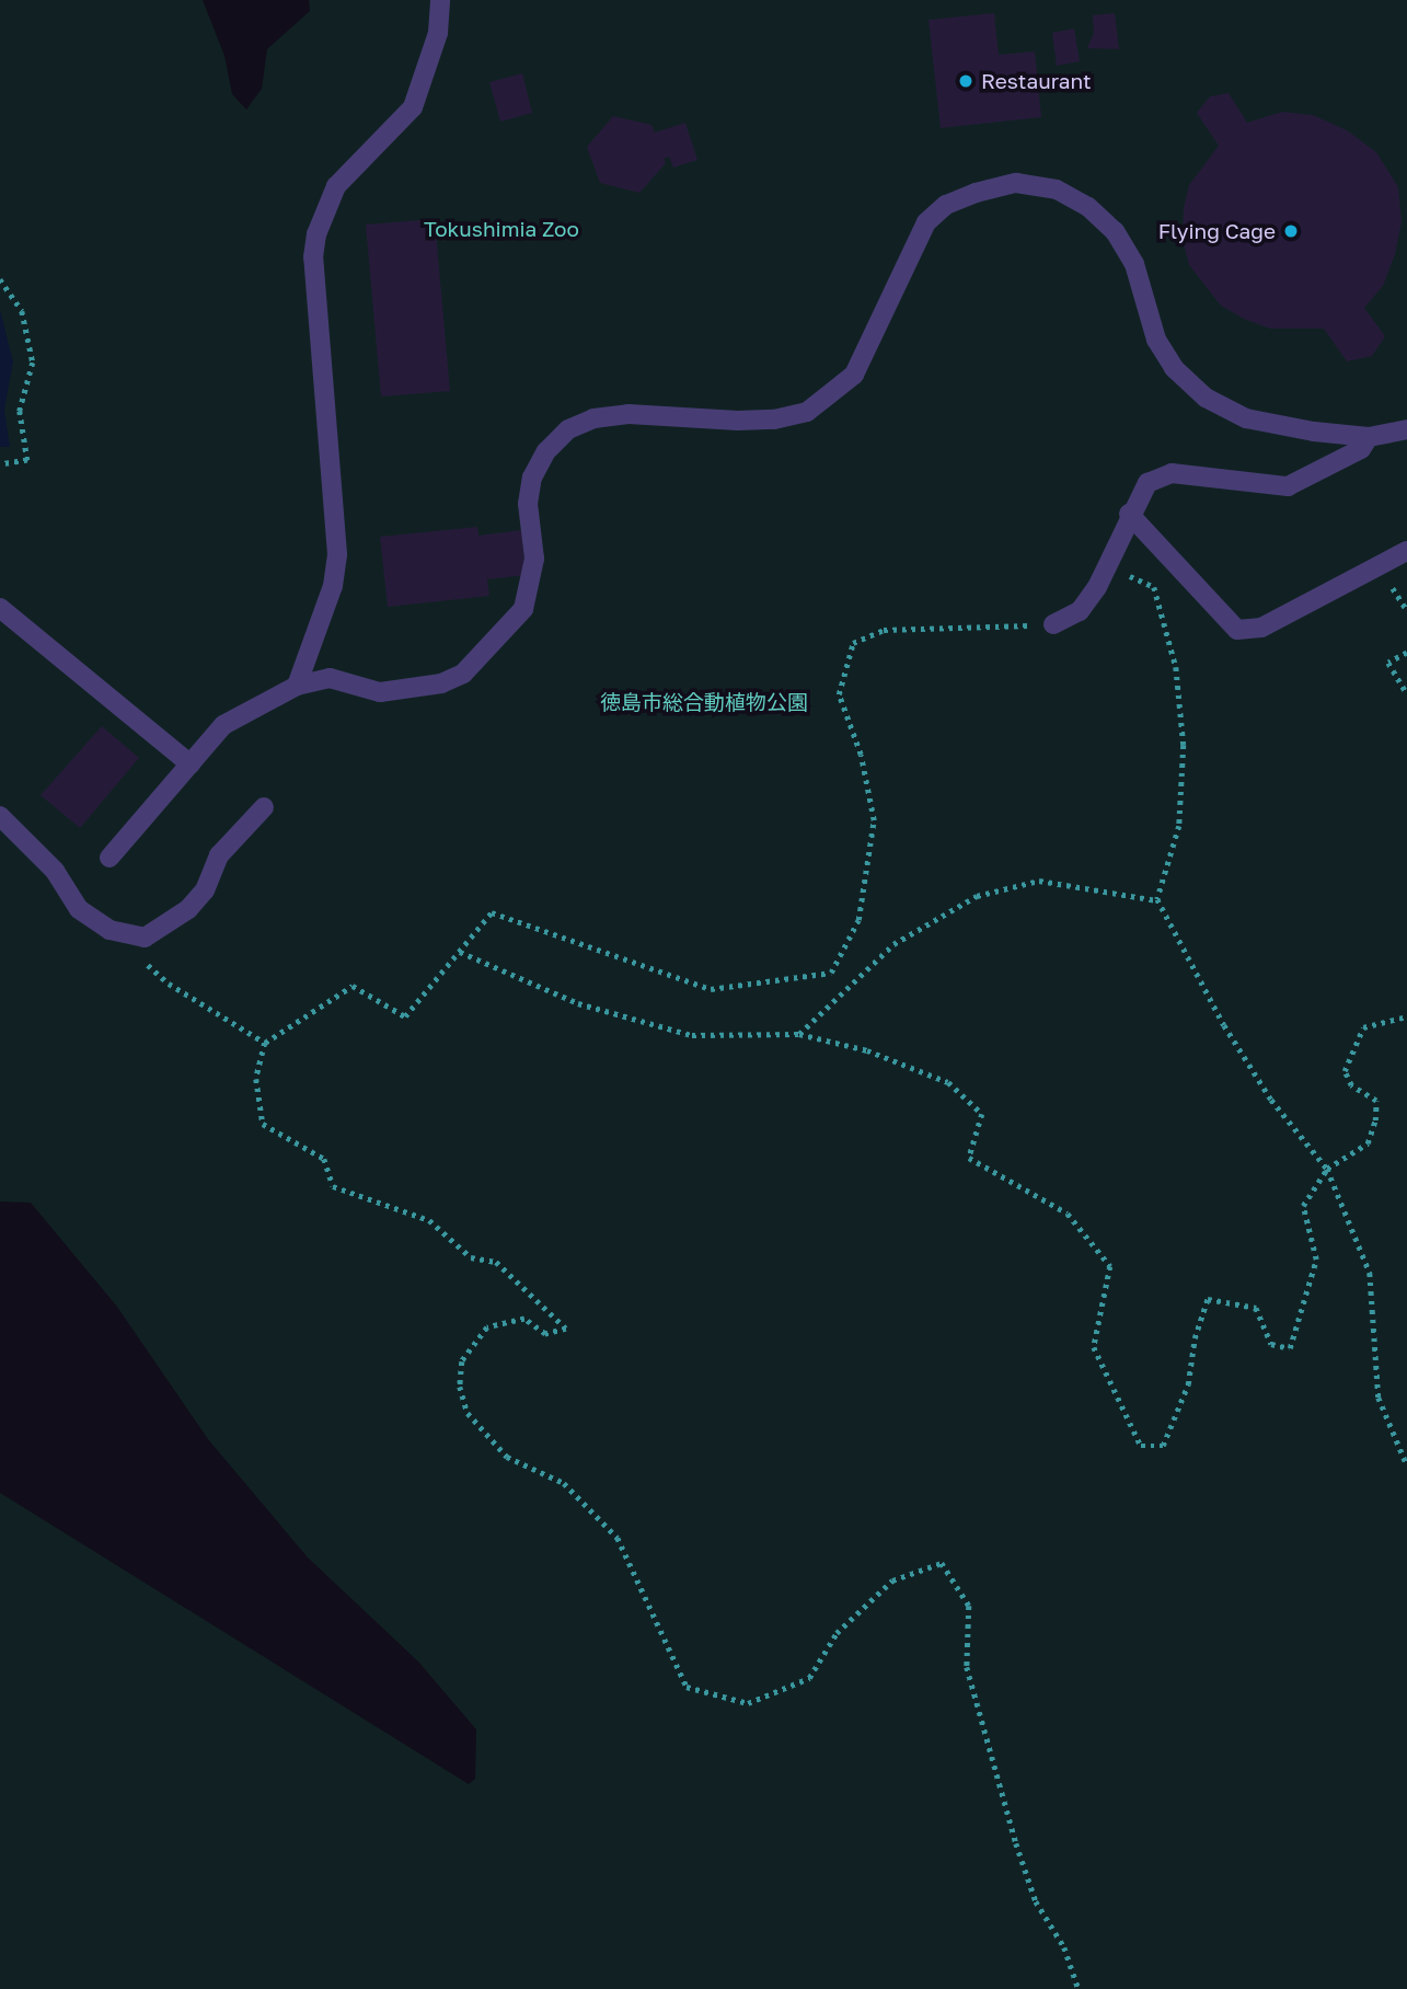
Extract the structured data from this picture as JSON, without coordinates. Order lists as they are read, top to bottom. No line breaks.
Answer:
{"parks":["Tokushimia Zoo","徳島市総合動植物公園"],"places":["Restaurant","Flying Cage"]}
